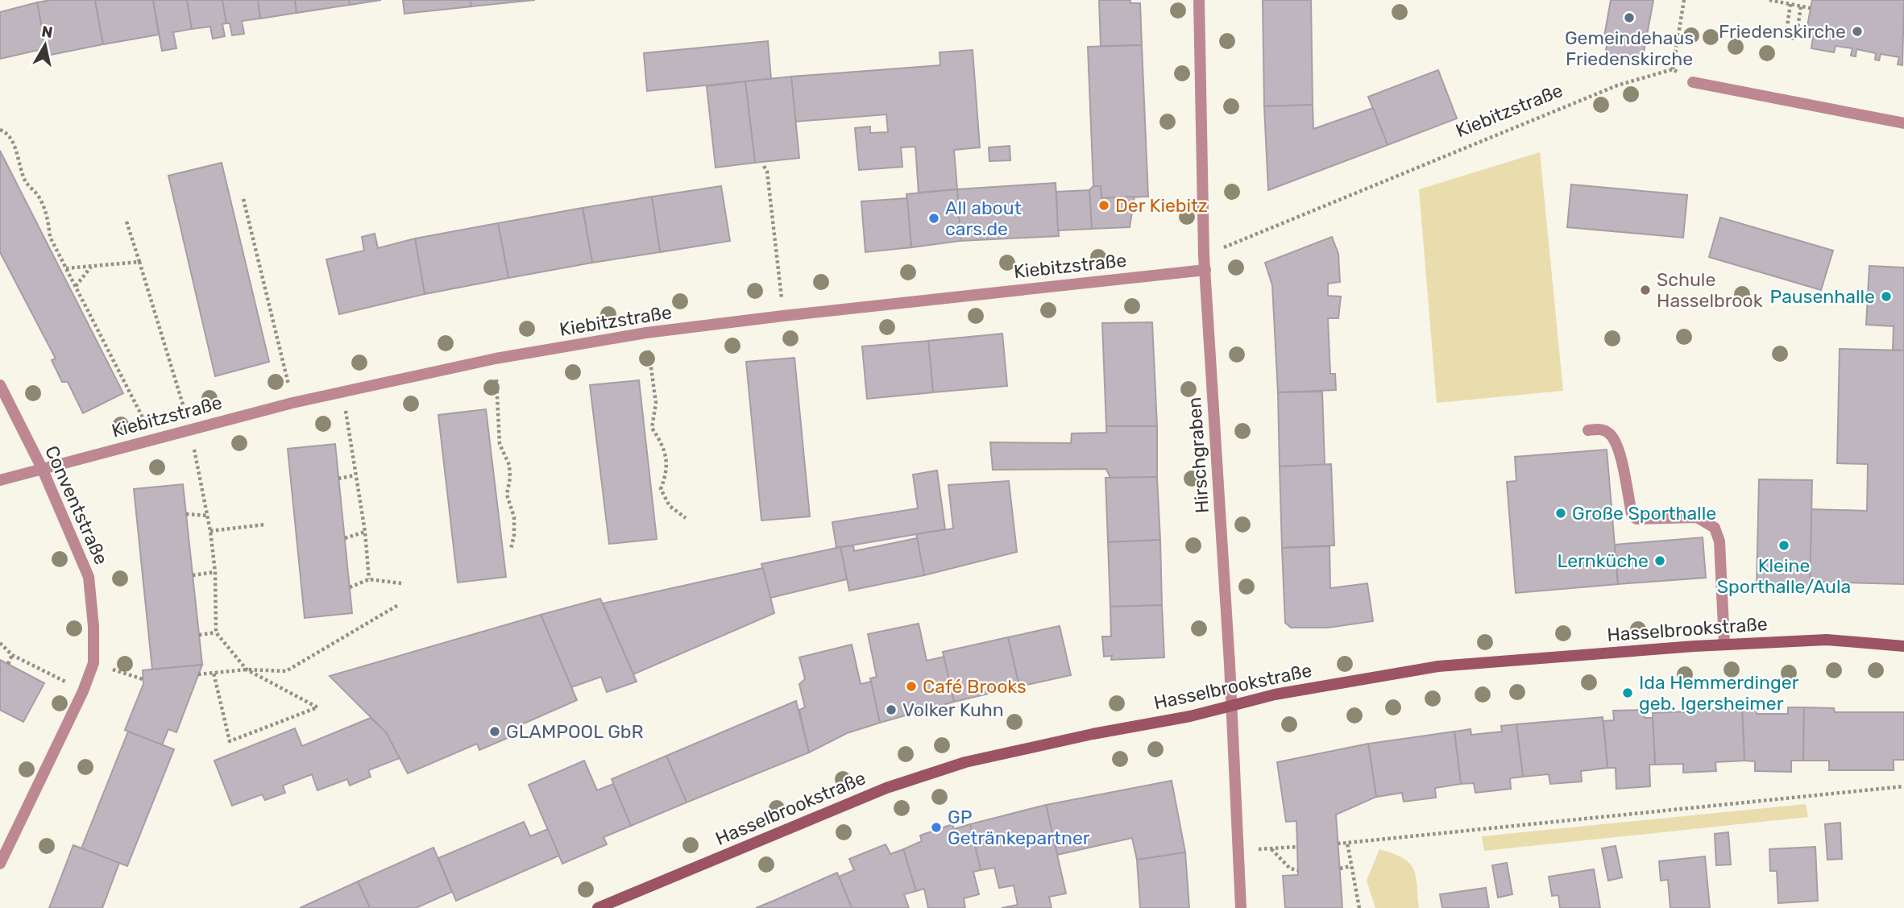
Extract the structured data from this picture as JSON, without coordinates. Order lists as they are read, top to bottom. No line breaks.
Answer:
{"streets":{"street":["Kiebitzstraße","Hirschgraben","Conventstraße","Hasselbrookstraße"]},"crossings":[["Kiebitzstraße","Hirschgraben"],["Kiebitzstraße","Conventstraße"],["Hirschgraben","Hasselbrookstraße"]],"places":["Gemeindehaus Friedenskirche","Friedenskirche","Der Kiebitz","All about cars.de","Schule Hasselbrook","Pausenhalle","Große Sporthalle","Kleine Sporthalle/Aula","Lernküche","Café Brooks","Ida Hemmerdinger geb. Igersheimer","Volker Kuhn","GLAMPOOL GbR","GP Getränkepartner"],"north":"top"}
